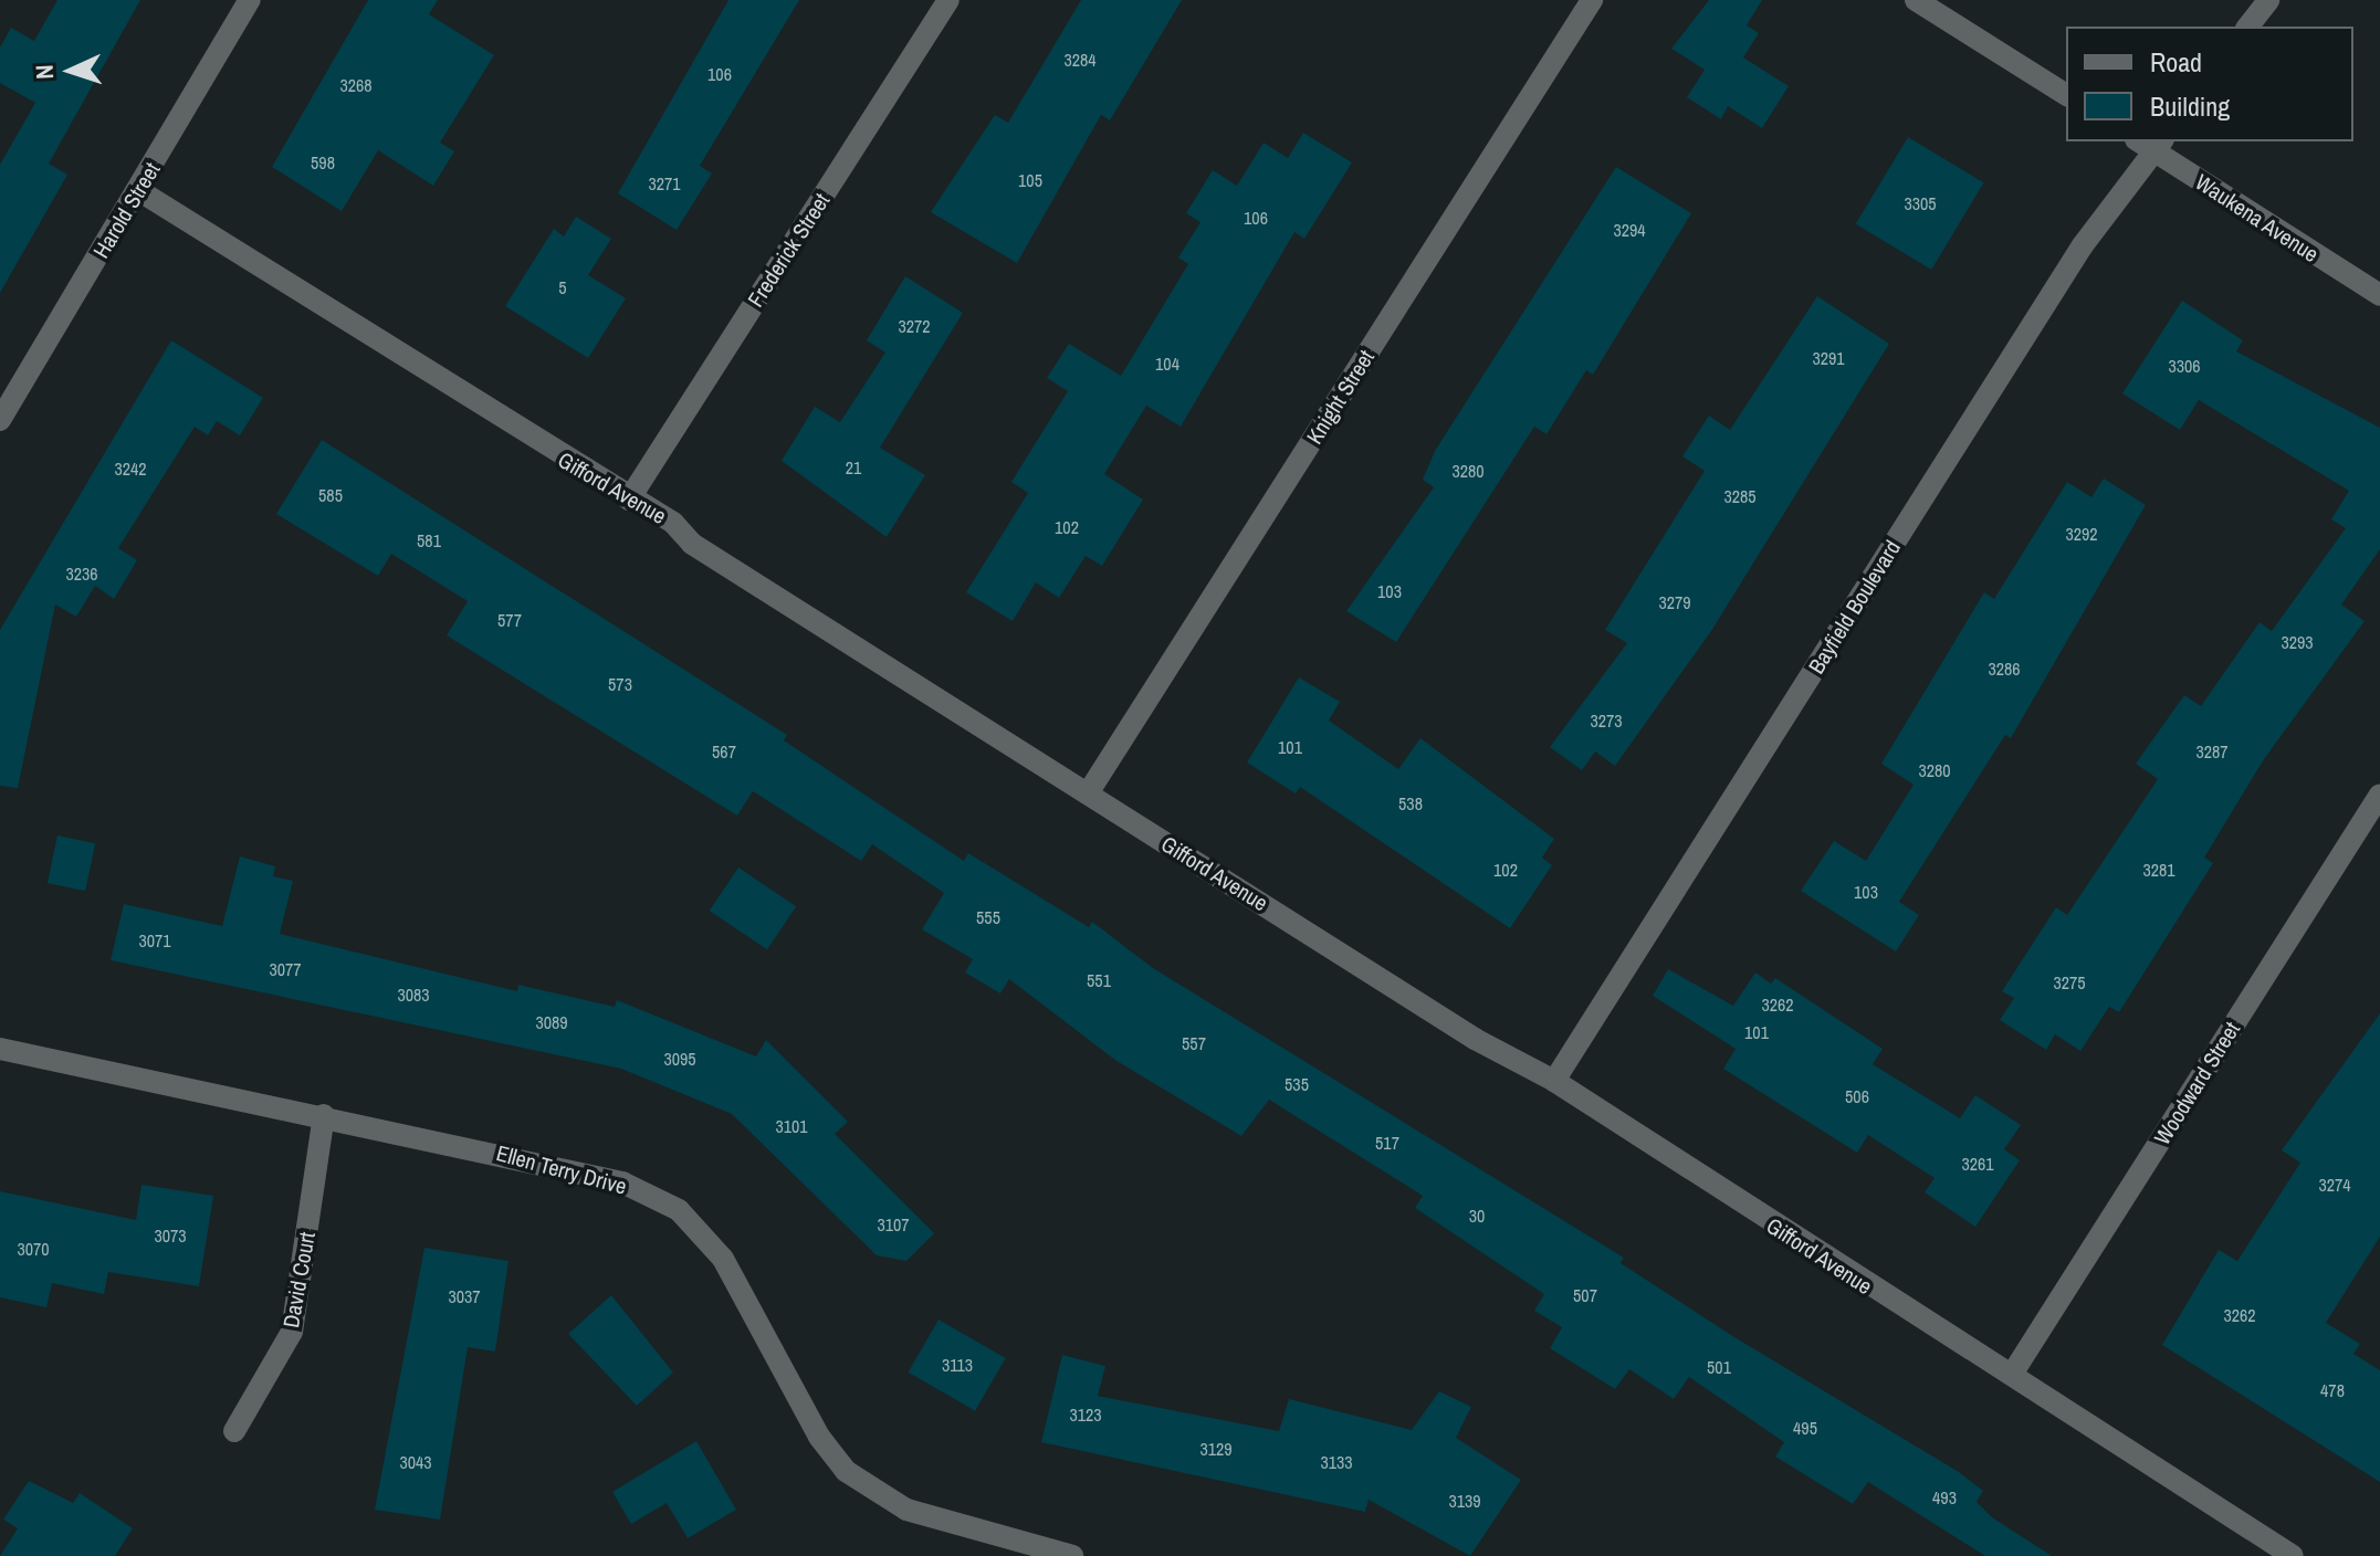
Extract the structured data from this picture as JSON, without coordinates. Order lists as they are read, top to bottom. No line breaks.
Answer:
{"streets":{"street":["Harold Street","Waukena Avenue","Frederick Street","Knight Street","Gifford Avenue","Bayfield Boulevard","Woodward Street","Ellen Terry Drive","David Court"]},"crossings":[["Harold Street","Gifford Avenue"],["Waukena Avenue","Bayfield Boulevard"],["Frederick Street","Gifford Avenue"],["Knight Street","Gifford Avenue"],["Gifford Avenue","Bayfield Boulevard"],["Gifford Avenue","Woodward Street"],["Ellen Terry Drive","David Court"]],"house_numbers":["3284","106","3268","598","105","3271","3305","106","3294","5","3272","3291","104","3306","21","3242","3280","585","3285","102","3292","581","3236","103","3279","577","3293","3286","573","3273","101","567","3287","3280","538","102","3281","103","555","3071","3077","551","3275","3083","3262","3089","101","557","3095","535","506","3101","517","3261","3274","30","3107","3073","3070","507","3037","3262","3113","501","478","3123","495","3129","3043","3133","493","3139"],"legend":["Road","Building"],"north":"left"}
